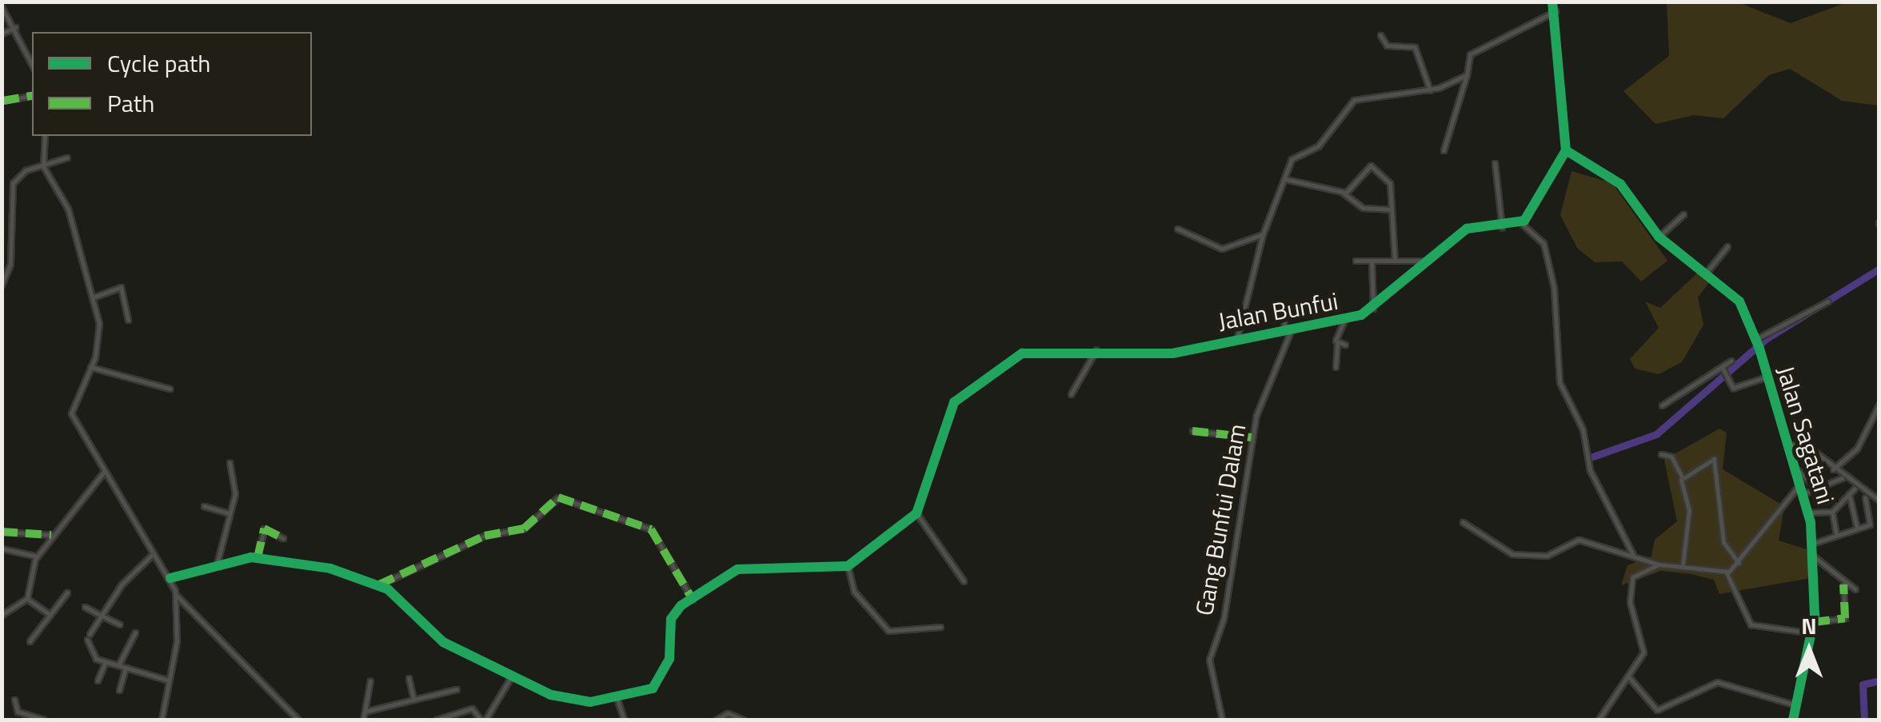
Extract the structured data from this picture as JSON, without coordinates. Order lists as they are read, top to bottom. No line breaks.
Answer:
{"streets":{"street":["Jalan Bunfui","Jalan Sagatani","Gang Bunfui Dalam"]},"crossings":[["Jalan Bunfui","Gang Bunfui Dalam"]],"legend":["Cycle path","Path"],"north":"top"}
